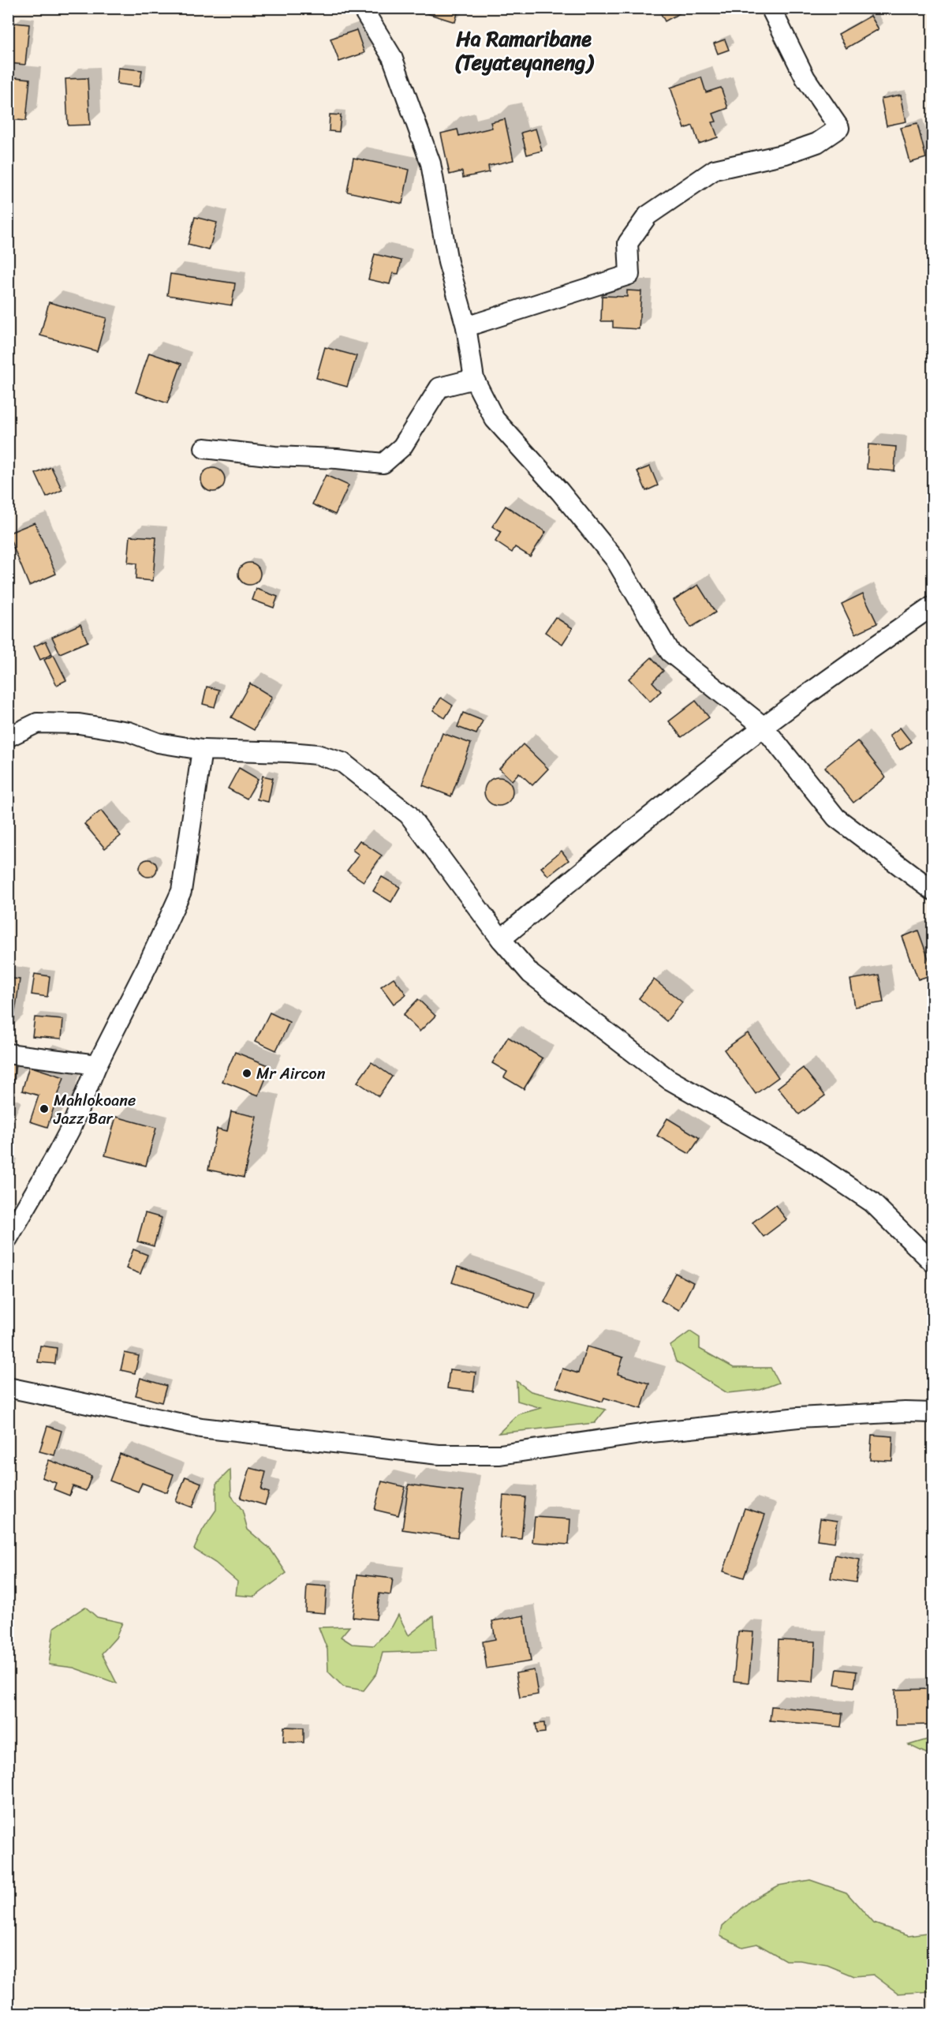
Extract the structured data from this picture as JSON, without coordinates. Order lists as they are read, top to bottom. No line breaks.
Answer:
{"districts":["Ha Ramaribane (Teyateyaneng)"],"places":["Mr Aircon","Mahlokoane Jazz Bar"]}
